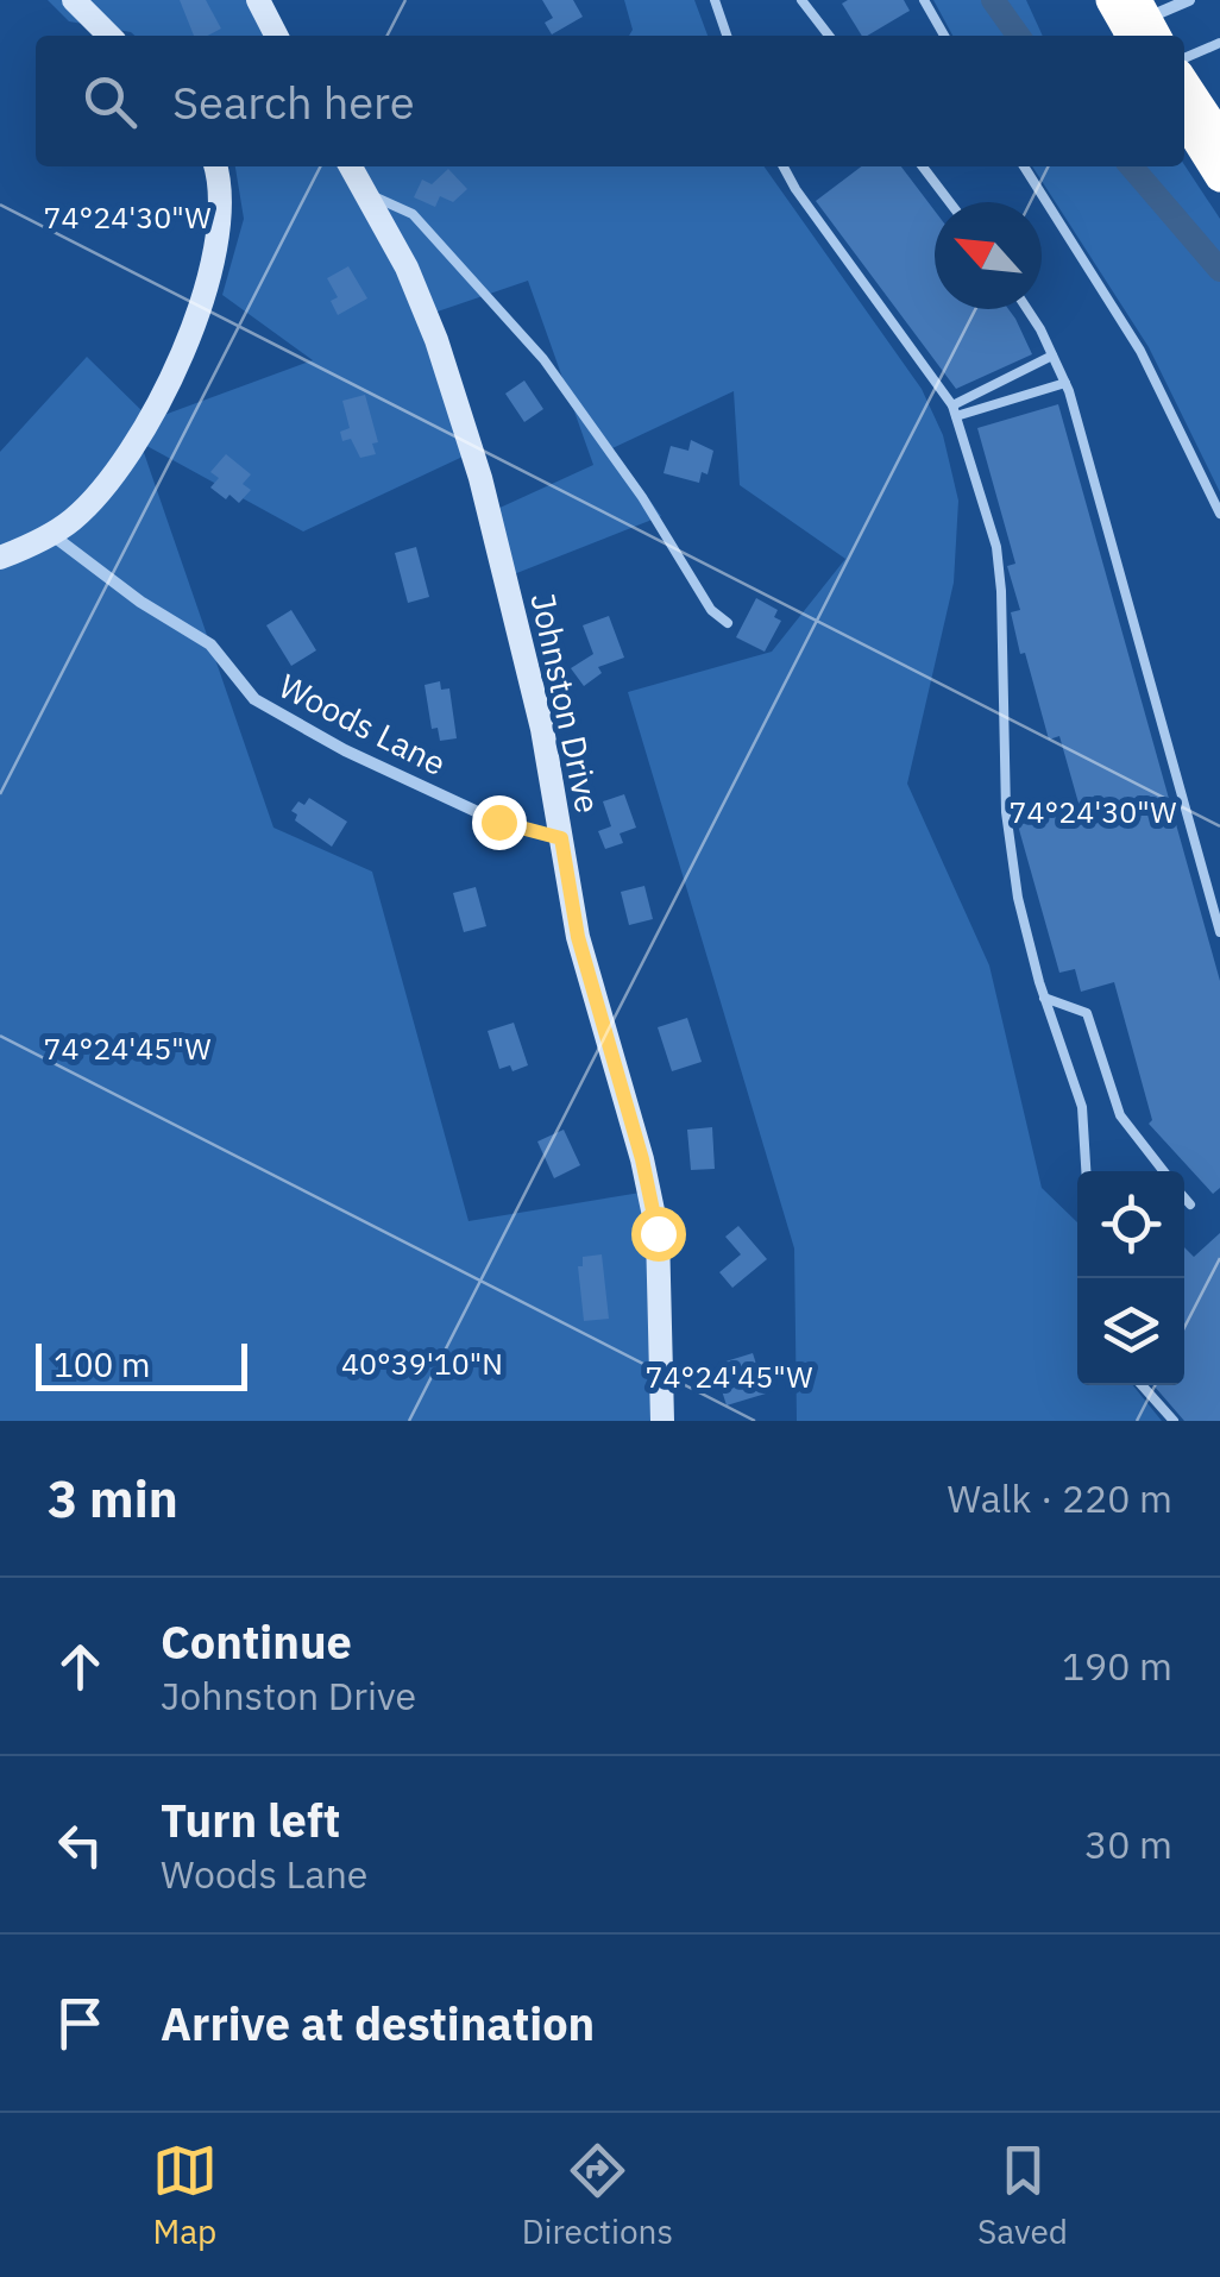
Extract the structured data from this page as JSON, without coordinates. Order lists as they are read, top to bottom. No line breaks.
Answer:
{"streets":{"street":["Johnston Drive","Woods Lane"]},"crossings":[["Johnston Drive","Woods Lane"]],"scale_bar":"100 m","north":"top left","page":{"search":"Search here","scale":"100 m","heading":["3 min","Walk · 220 m"],"list":[["Continue","Johnston Drive","190 m"],["Turn left","Woods Lane","30 m"],"Arrive at destination"],"nav":["Map","Directions","Saved"]},"coordinates":["74°24'30\"W","74°24'45\"W","40°39'10\"N"]}
